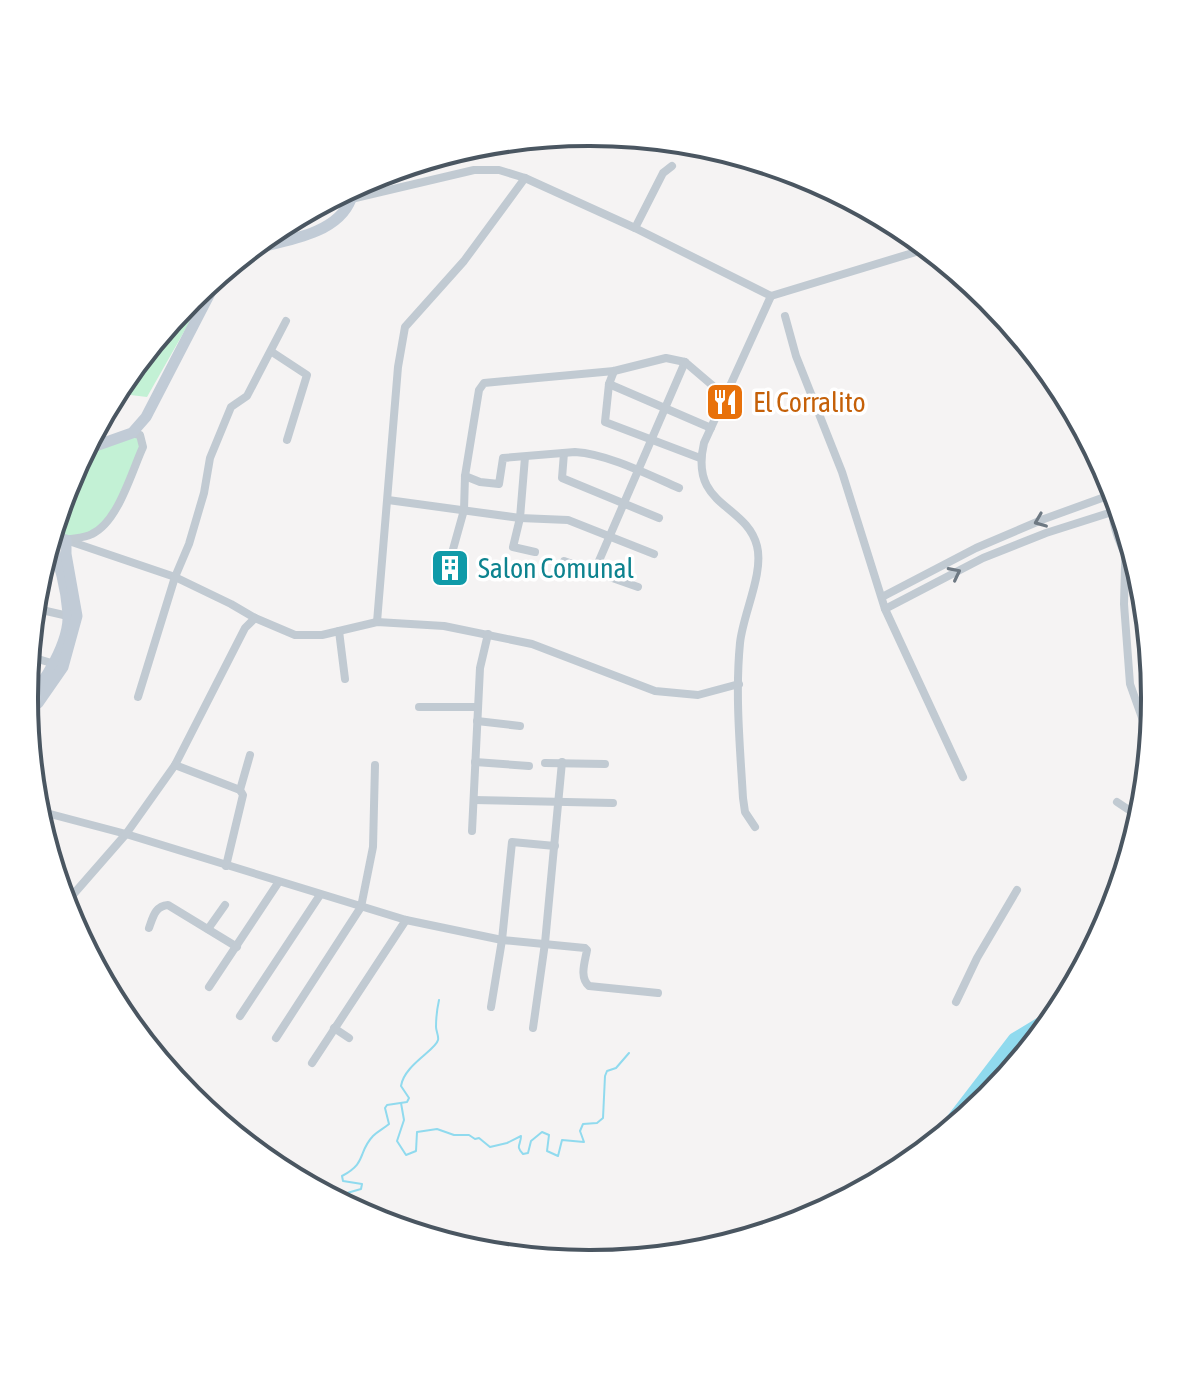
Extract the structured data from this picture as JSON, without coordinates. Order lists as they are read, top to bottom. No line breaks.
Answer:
{"places":{"restaurant":["El Corralito"],"building":["Salon Comunal"]}}
